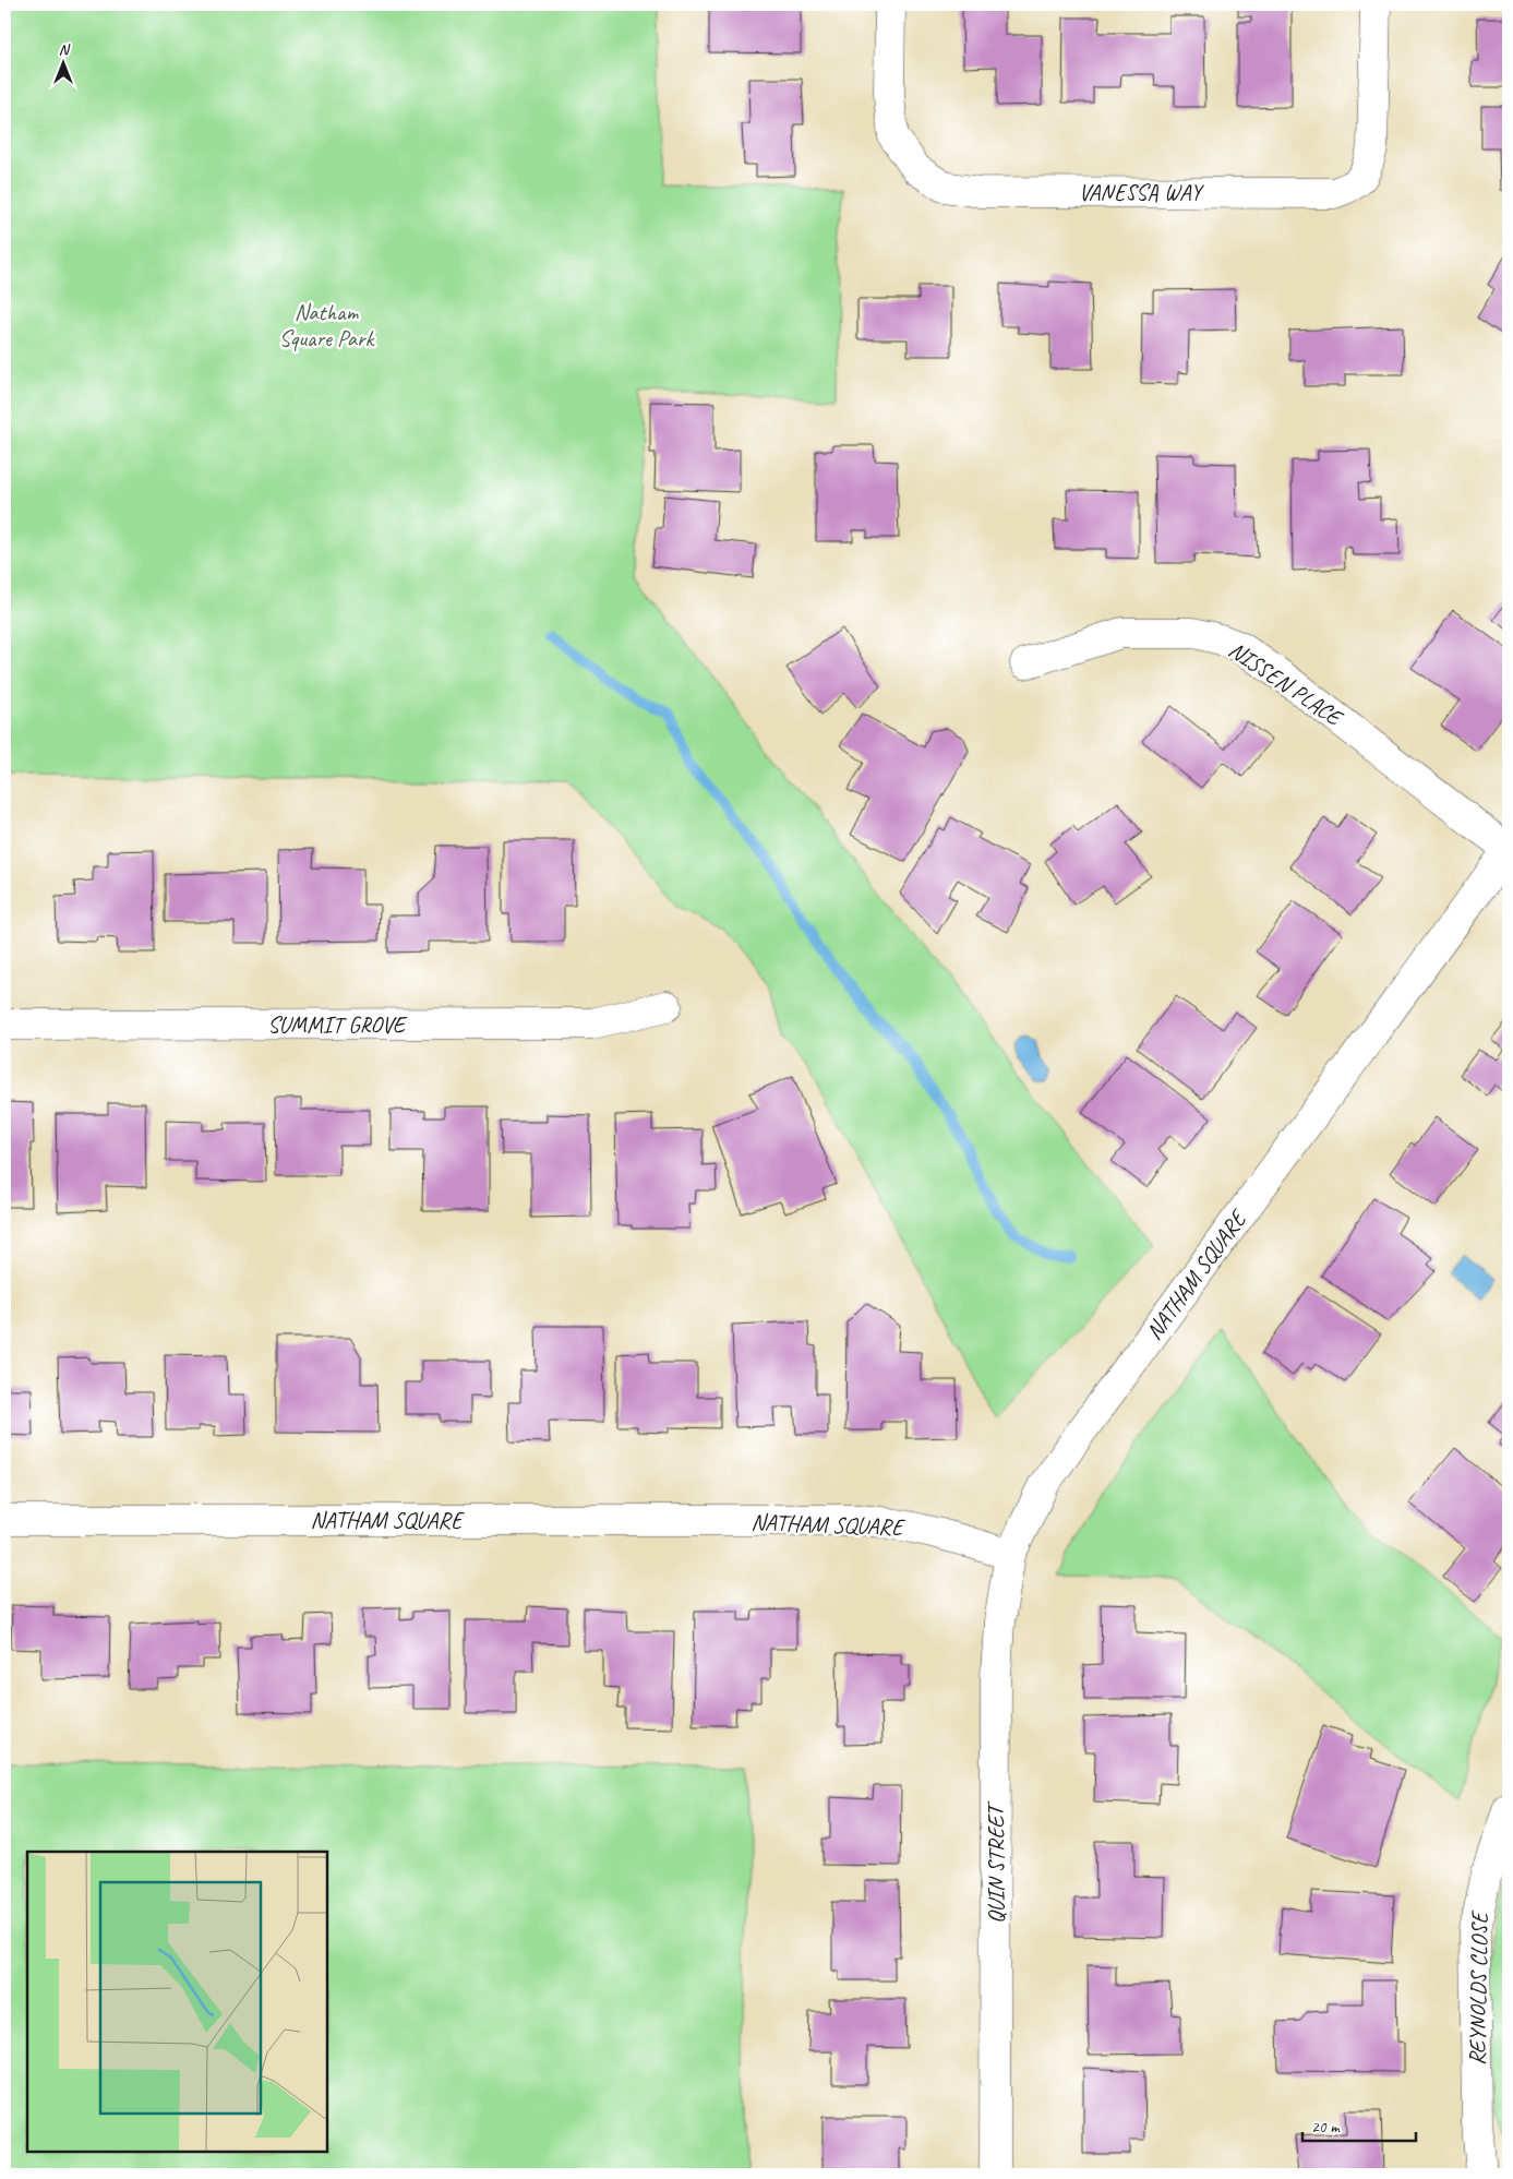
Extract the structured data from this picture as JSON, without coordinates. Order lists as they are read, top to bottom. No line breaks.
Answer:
{"streets":{"street":["VANESSA WAY","NISSEN PLACE","SUMMIT GROVE","NATHAM SQUARE","QUIN STREET","REYNOLDS CLOSE"]},"crossings":[["NISSEN PLACE","NATHAM SQUARE"],["NATHAM SQUARE","QUIN STREET"]],"parks":["Natham Square Park"],"scale_bar":"20 m","north":"top"}
